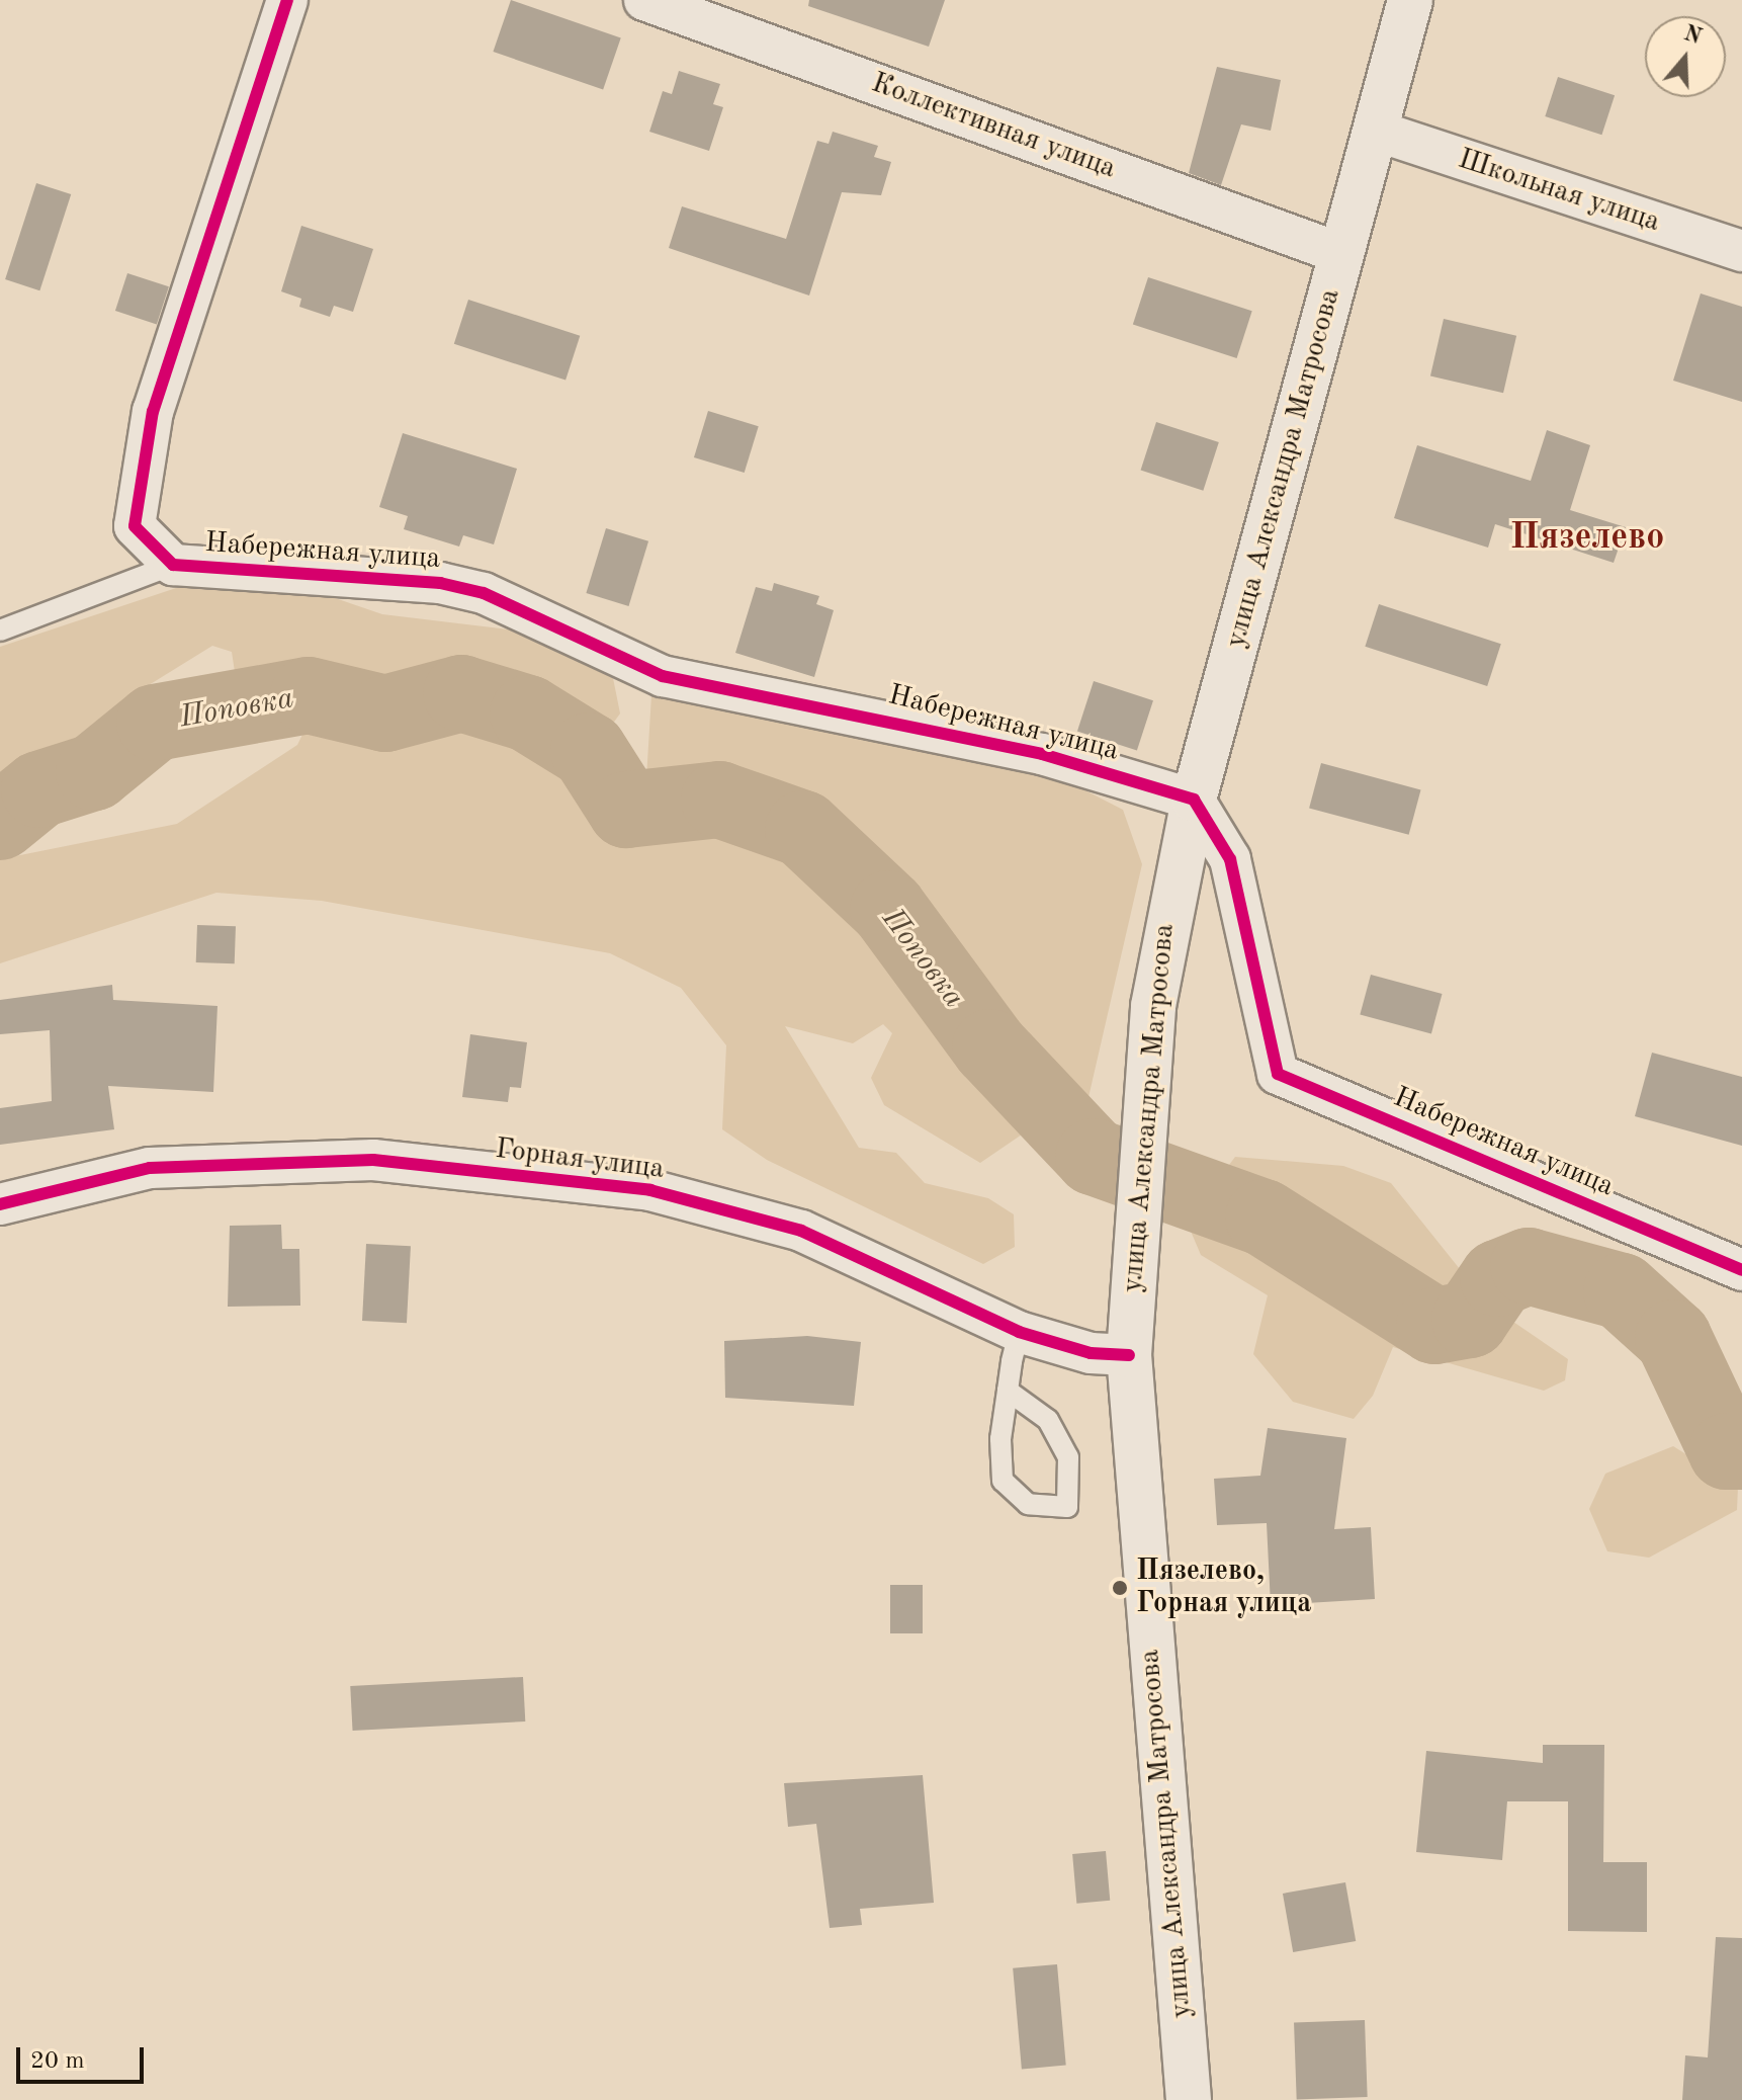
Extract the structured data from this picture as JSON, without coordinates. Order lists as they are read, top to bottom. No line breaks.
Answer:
{"streets":{"main road":["улица Александра Матросова"],"street":["Коллективная улица","Школьная улица","Набережная улица","Горная улица"]},"crossings":[["Коллективная улица","улица Александра Матросова"],["Школьная улица","улица Александра Матросова"],["улица Александра Матросова","Набережная улица"],["улица Александра Матросова","Горная улица"]],"districts":["Пязелево"],"water":["Поповка"],"places":["Пязелево, Горная улица"],"scale_bar":"20 m","north":"top"}
